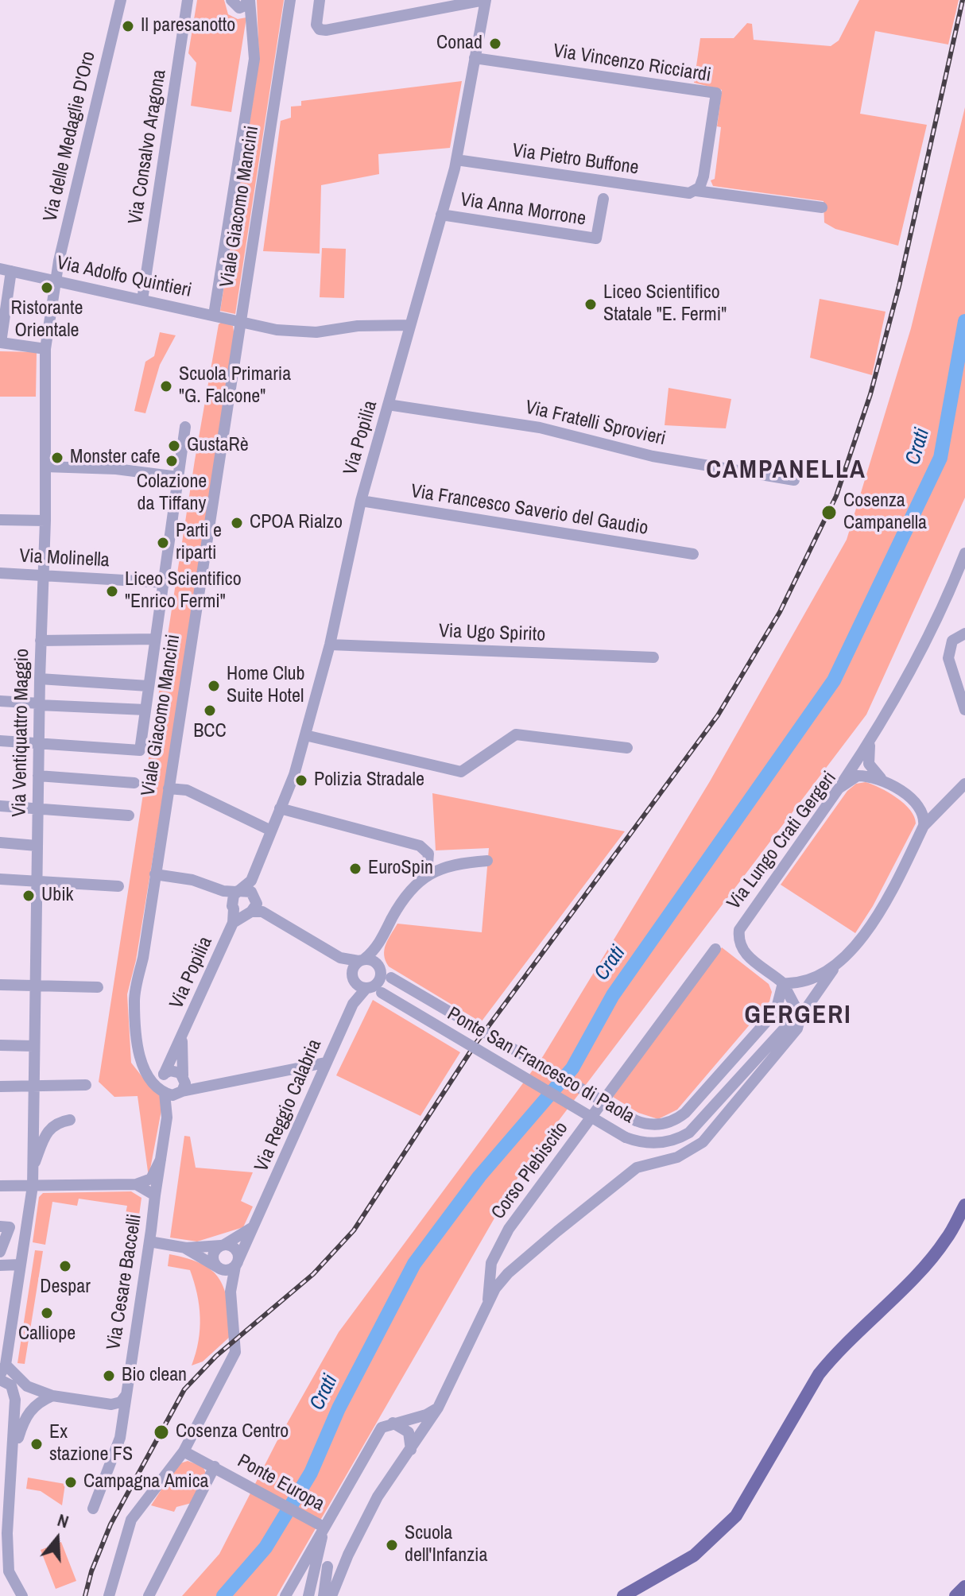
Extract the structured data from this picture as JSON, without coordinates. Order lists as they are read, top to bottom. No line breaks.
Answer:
{"streets":{"street":["Via Vincenzo Ricciardi","Via delle Medaglie D'Oro","Via Consalvo Aragona","Via Pietro Buffone","Viale Giacomo Mancini","Via Anna Morrone","Via Adolfo Quintieri","Via Fratelli Sprovieri","Via Popilia","Via Francesco Saverio del Gaudio","Via Molinella","Via Ugo Spirito","Via Ventiquattro Maggio","Via Lungo Crati Gergeri","Ponte San Francesco di Paola","Via Reggio Calabria","Corso Plebiscito","Via Cesare Baccelli","Ponte Europa"]},"crossings":[["Via Vincenzo Ricciardi","Via Pietro Buffone"],["Via Vincenzo Ricciardi","Via Popilia"],["Via delle Medaglie D'Oro","Via Adolfo Quintieri"],["Via delle Medaglie D'Oro","Via Ventiquattro Maggio"],["Via Consalvo Aragona","Via Adolfo Quintieri"],["Via Pietro Buffone","Via Popilia"],["Viale Giacomo Mancini","Via Adolfo Quintieri"],["Viale Giacomo Mancini","Via Popilia"],["Via Anna Morrone","Via Popilia"],["Via Adolfo Quintieri","Via Popilia"],["Via Adolfo Quintieri","Via Ventiquattro Maggio"],["Via Fratelli Sprovieri","Via Popilia"],["Via Popilia","Via Francesco Saverio del Gaudio"],["Via Popilia","Via Ugo Spirito"],["Via Molinella","Via Ventiquattro Maggio"],["Via Lungo Crati Gergeri","Ponte San Francesco di Paola"],["Ponte San Francesco di Paola","Via Reggio Calabria"],["Via Reggio Calabria","Ponte Europa"]],"districts":["CAMPANELLA","GERGERI"],"water":["Crati"],"places":["Il paresanotto","Conad","Ristorante Orientale","Liceo Scientifico Statale \"E. Fermi\"","Scuola Primaria \"G. Falcone\"","GustaRè","Monster cafe","Colazione da Tiffany","Cosenza Campanella","CPOA Rialzo","Parti e riparti","Liceo Scientifico \"Enrico Fermi\"","Home Club Suite Hotel","BCC","Polizia Stradale","EuroSpin","Ubik","Despar","Calliope","Bio clean","Cosenza Centro","Ex stazione FS","Campagna Amica","Scuola dell'Infanzia"],"north":"top"}
